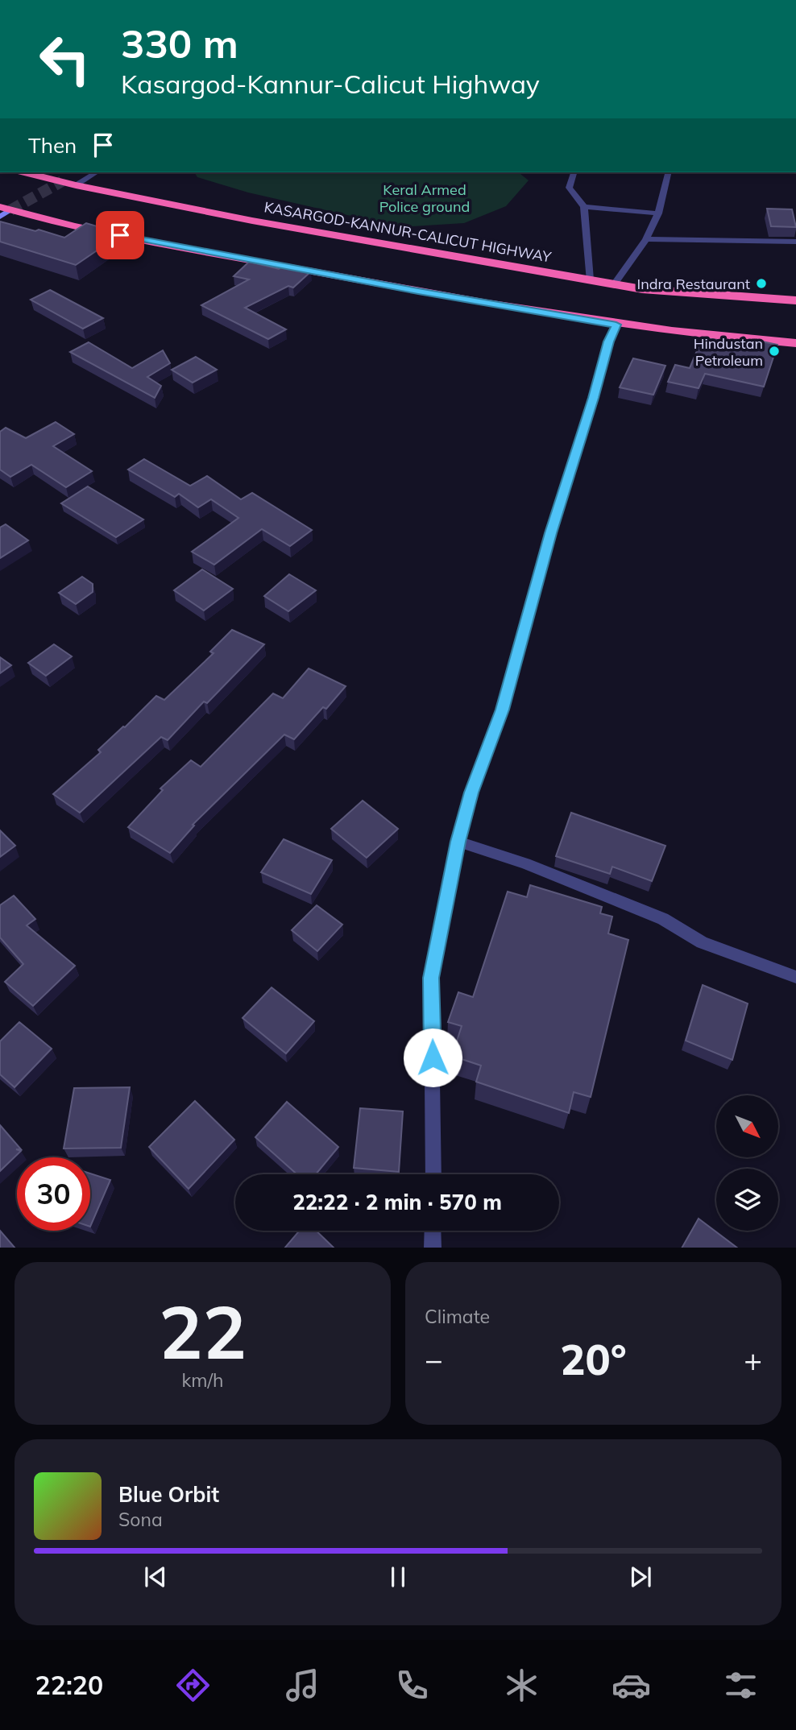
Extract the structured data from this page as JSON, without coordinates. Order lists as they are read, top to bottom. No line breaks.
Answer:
{"streets":{"highway":["KASARGOD-KANNUR-CALICUT HIGHWAY"]},"parks":["Keral Armed Police ground"],"places":["Indra Restaurant","Hindustan Petroleum"],"north":"bottom right","page":{"turn":["330 m","Kasargod-Kannur-Calicut Highway"],"then":"Then","limit":"30","trip":"22:22 · 2 min · 570 m","tile":[["22","km/h"],"Climate"],"heat":["−","20°","+"],"song":["Blue Orbit","Sona"],"tabs":"22:20"}}
